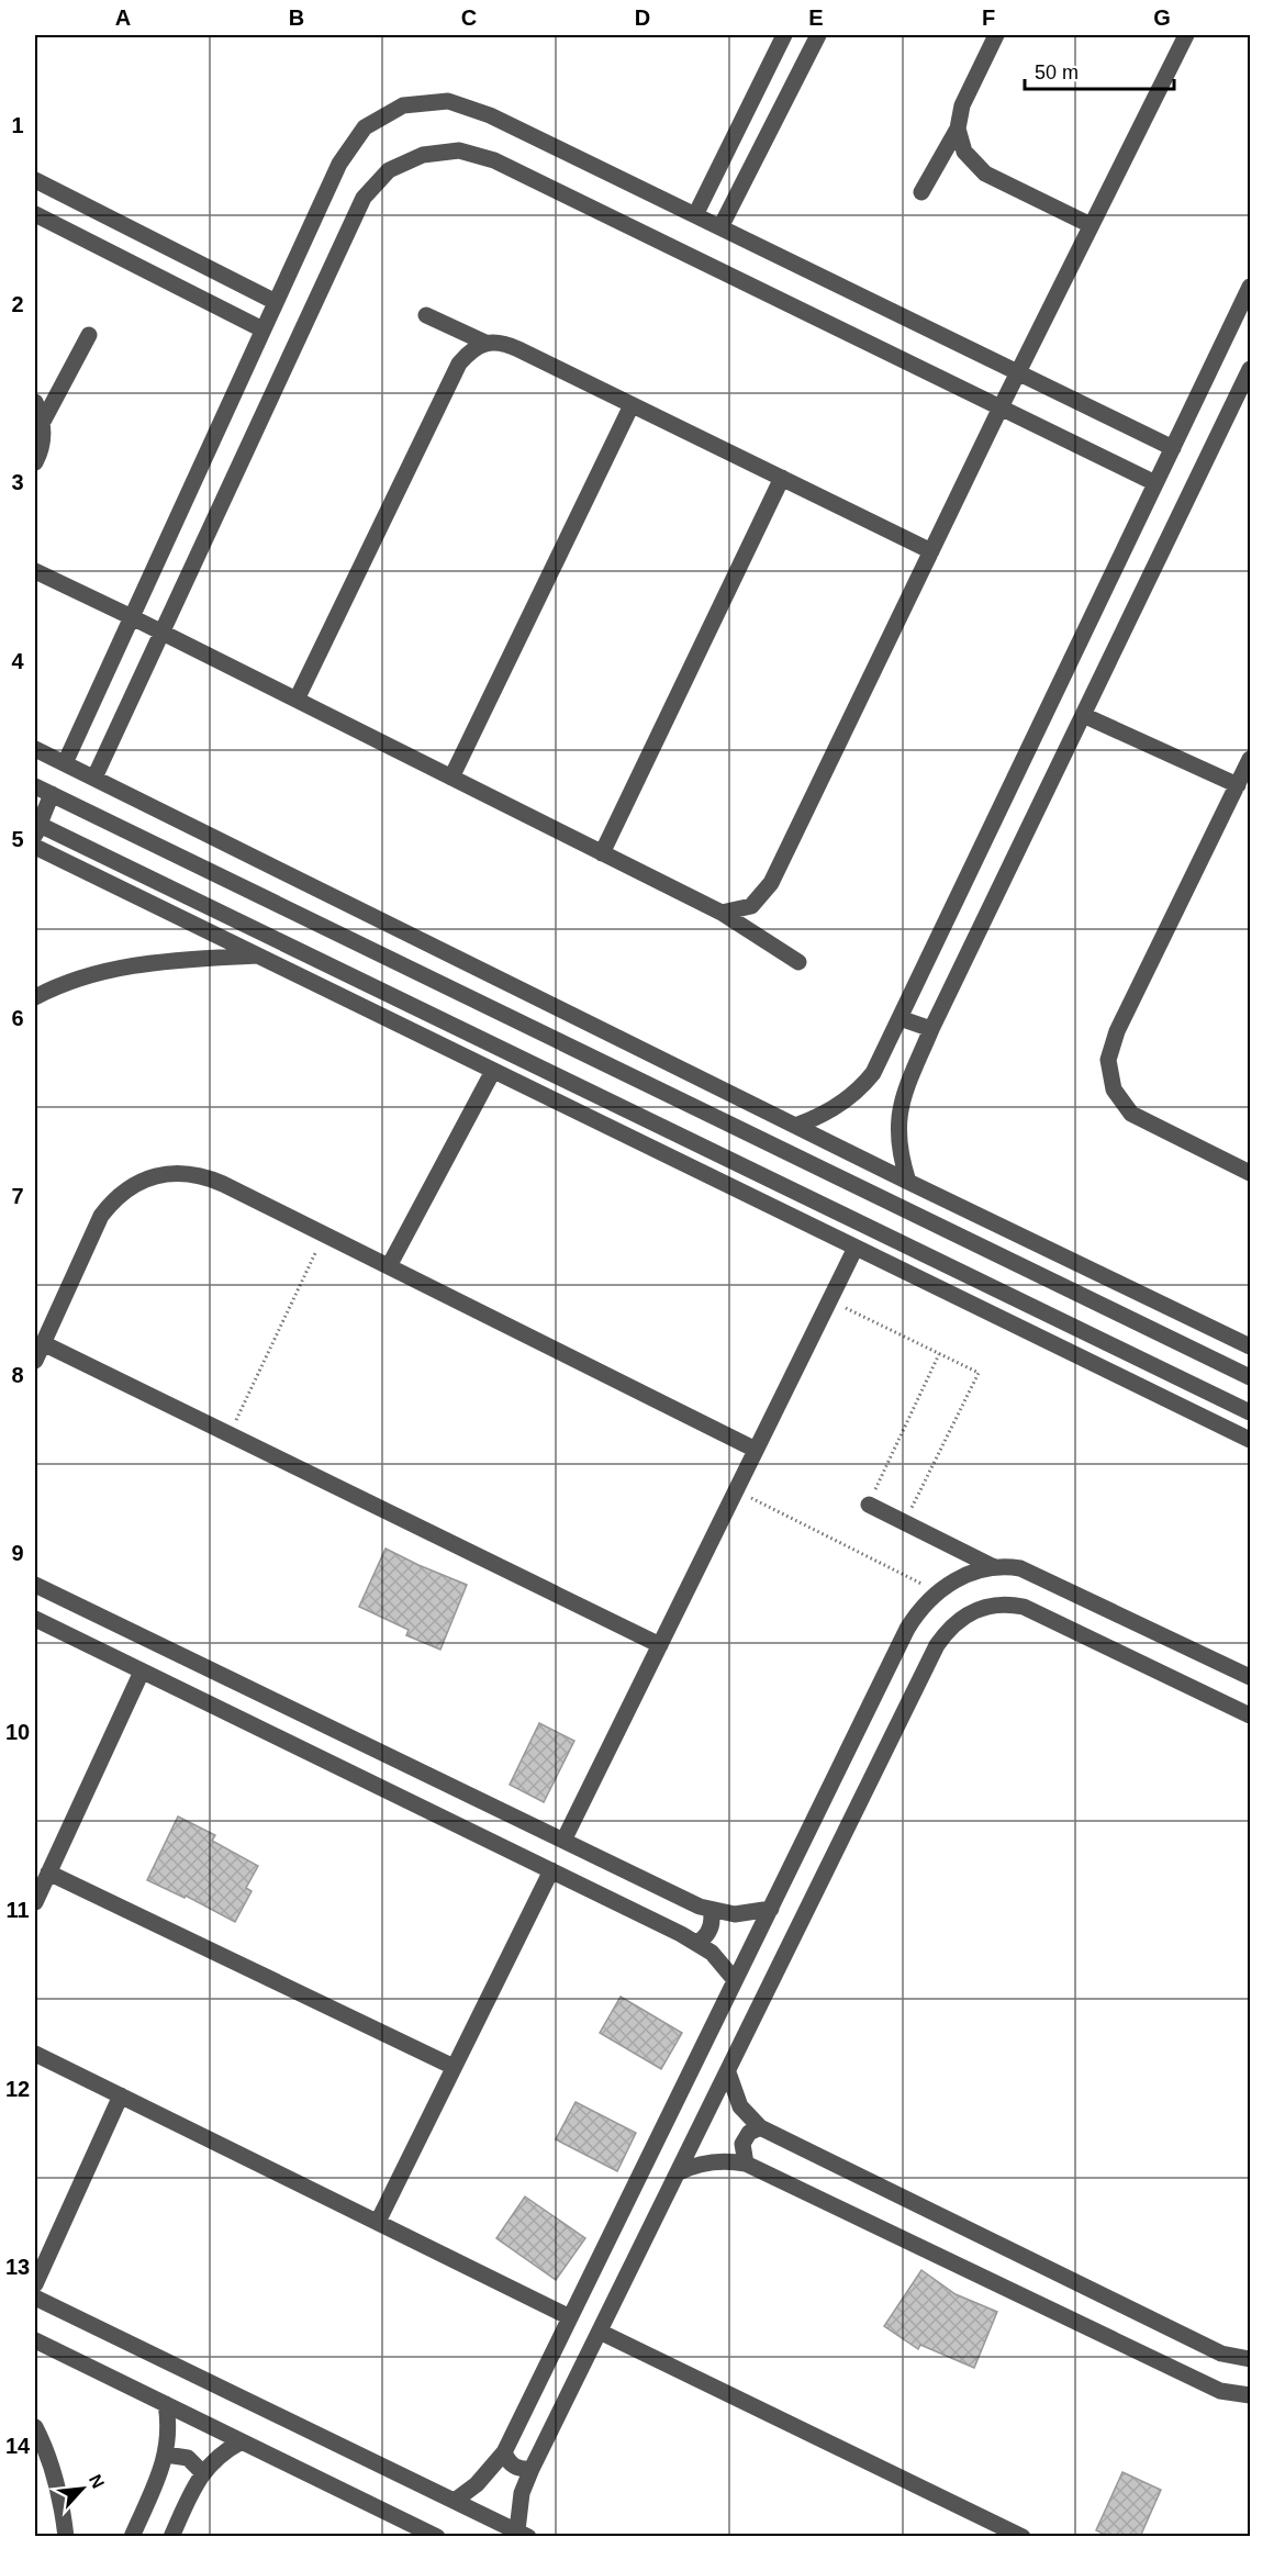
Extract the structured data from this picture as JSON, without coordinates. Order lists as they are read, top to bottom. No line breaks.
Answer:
{"scale_bar":"50 m","north":"top right","grid":{"columns":["A","B","C","D","E","F","G"],"rows":["1","2","3","4","5","6","7","8","9","10","11","12","13","14"]}}
